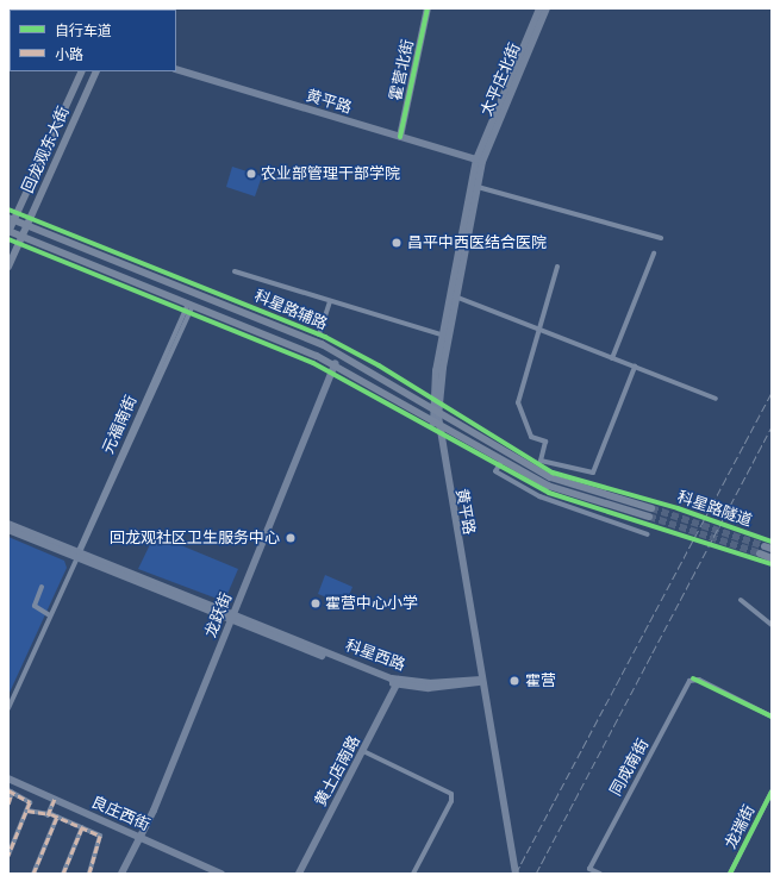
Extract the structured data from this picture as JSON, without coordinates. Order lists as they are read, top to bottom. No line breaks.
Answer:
{"streets":{"main road":["回龙观东大街"],"street":["霍营北街","太平庄北街","黄平路","元福南街","龙跃街","科星西路","同成南街","黄土店南路","良庄西街","龙瑞街"],"cycle path":["科星路辅路"]},"crossings":[["霍营北街","黄平路"],["太平庄北街","黄平路"],["黄平路","科星西路"],["元福南街","科星西路"],["龙跃街","科星西路"],["龙跃街","良庄西街"],["科星西路","黄土店南路"]],"places":["农业部管理干部学院","昌平中西医结合医院","回龙观社区卫生服务中心","霍营中心小学","霍营"],"legend":["自行车道","小路"]}
